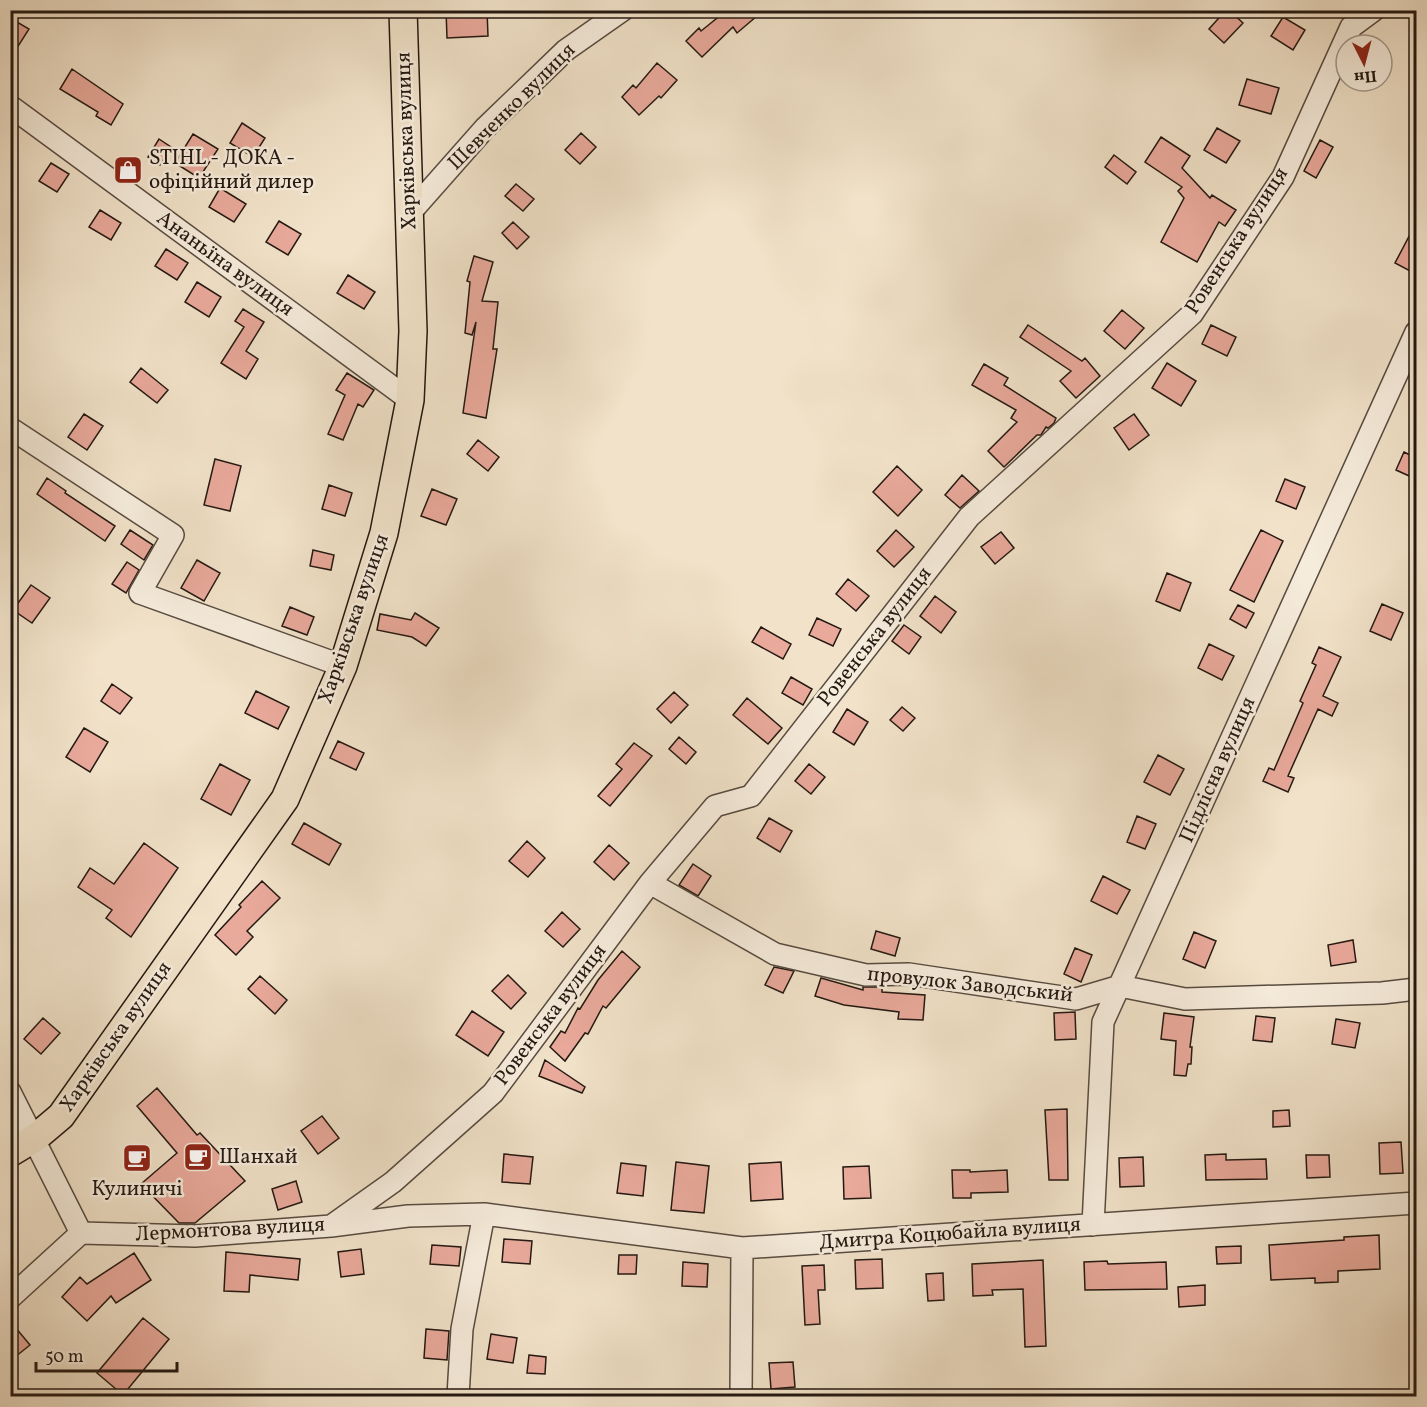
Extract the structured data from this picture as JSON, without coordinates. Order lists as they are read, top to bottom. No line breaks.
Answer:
{"streets":{"main road":["Харківська вулиця"],"street":["Шевченко вулиця","Ровенська вулиця","Ананьїна вулиця","Підлісна вулиця","провулок Заводський","Лермонтова вулиця","Дмитра Коцюбайла вулиця"]},"crossings":[["Шевченко вулиця","Харківська вулиця"],["Харківська вулиця","Ананьїна вулиця"],["Ровенська вулиця","провулок Заводський"],["Ровенська вулиця","Лермонтова вулиця"],["Підлісна вулиця","провулок Заводський"],["Підлісна вулиця","Дмитра Коцюбайла вулиця"],["Лермонтова вулиця","Дмитра Коцюбайла вулиця"]],"places":{"shop":["STIHL - ДОКА - офіційний дилер"],"cafe":["Шанхай","Кулиничі"]},"scale_bar":"50 m","north":"bottom"}
